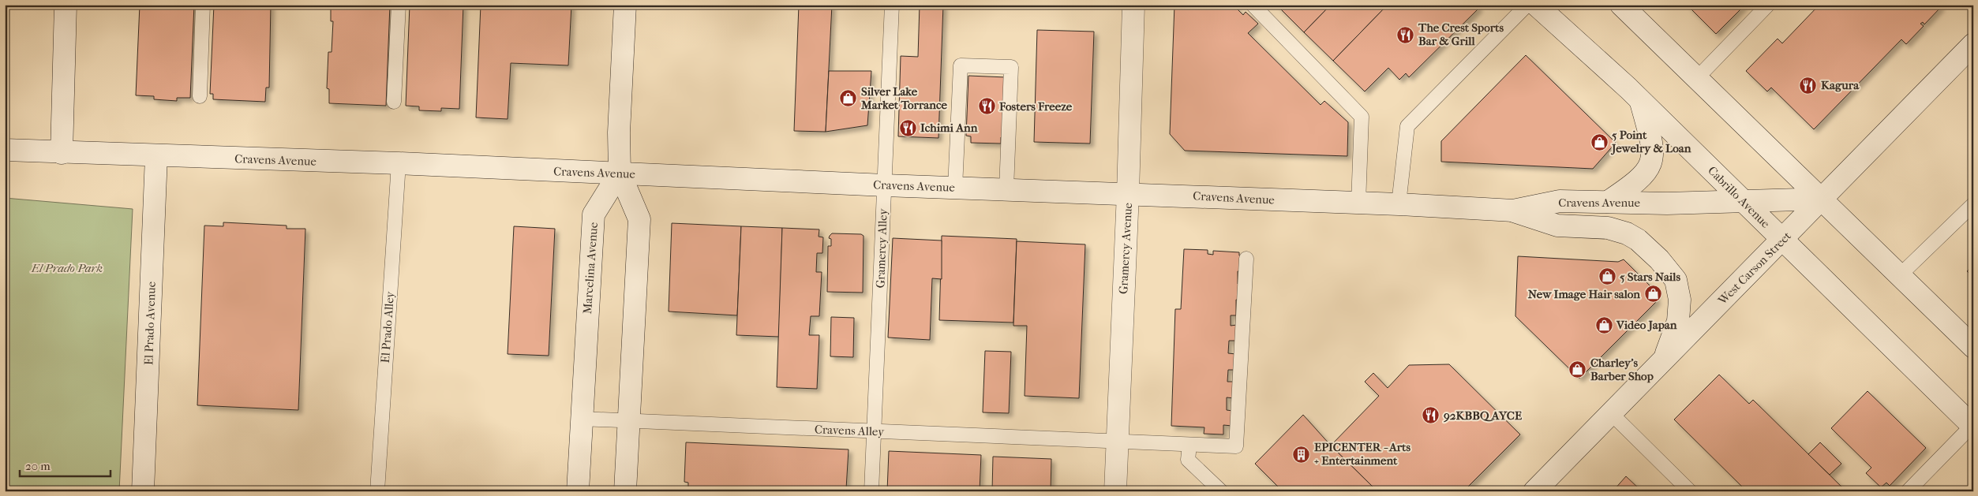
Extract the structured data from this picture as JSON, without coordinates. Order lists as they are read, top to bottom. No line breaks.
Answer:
{"streets":{"street":["Cravens Avenue","Cabrillo Avenue","Gramercy Avenue","Marcelina Avenue","West Carson Street","El Prado Avenue"],"lane":["Gramercy Alley","El Prado Alley","Cravens Alley"]},"crossings":[["Cravens Avenue","Cabrillo Avenue"],["Cravens Avenue","Gramercy Alley"],["Cravens Avenue","Gramercy Avenue"],["Cravens Avenue","Marcelina Avenue"],["Cravens Avenue","West Carson Street"],["Cravens Avenue","El Prado Avenue"],["Cravens Avenue","El Prado Alley"],["Cabrillo Avenue","West Carson Street"],["Gramercy Alley","Cravens Alley"],["Gramercy Avenue","Cravens Alley"],["Marcelina Avenue","Cravens Alley"]],"parks":["El Prado Park"],"places":{"restaurant":["The Crest Sports Bar & Grill","Kagura","Fosters Freeze","Ichimi Ann","92KBBQ AYCE"],"shop":["Silver Lake Market Torrance","5 Point Jewelry & Loan","5 Stars Nails","New Image Hair salon","Video Japan","Charley's Barber Shop"],"building":["EPICENTER - Arts + Entertainment"]},"scale_bar":"20 m"}
